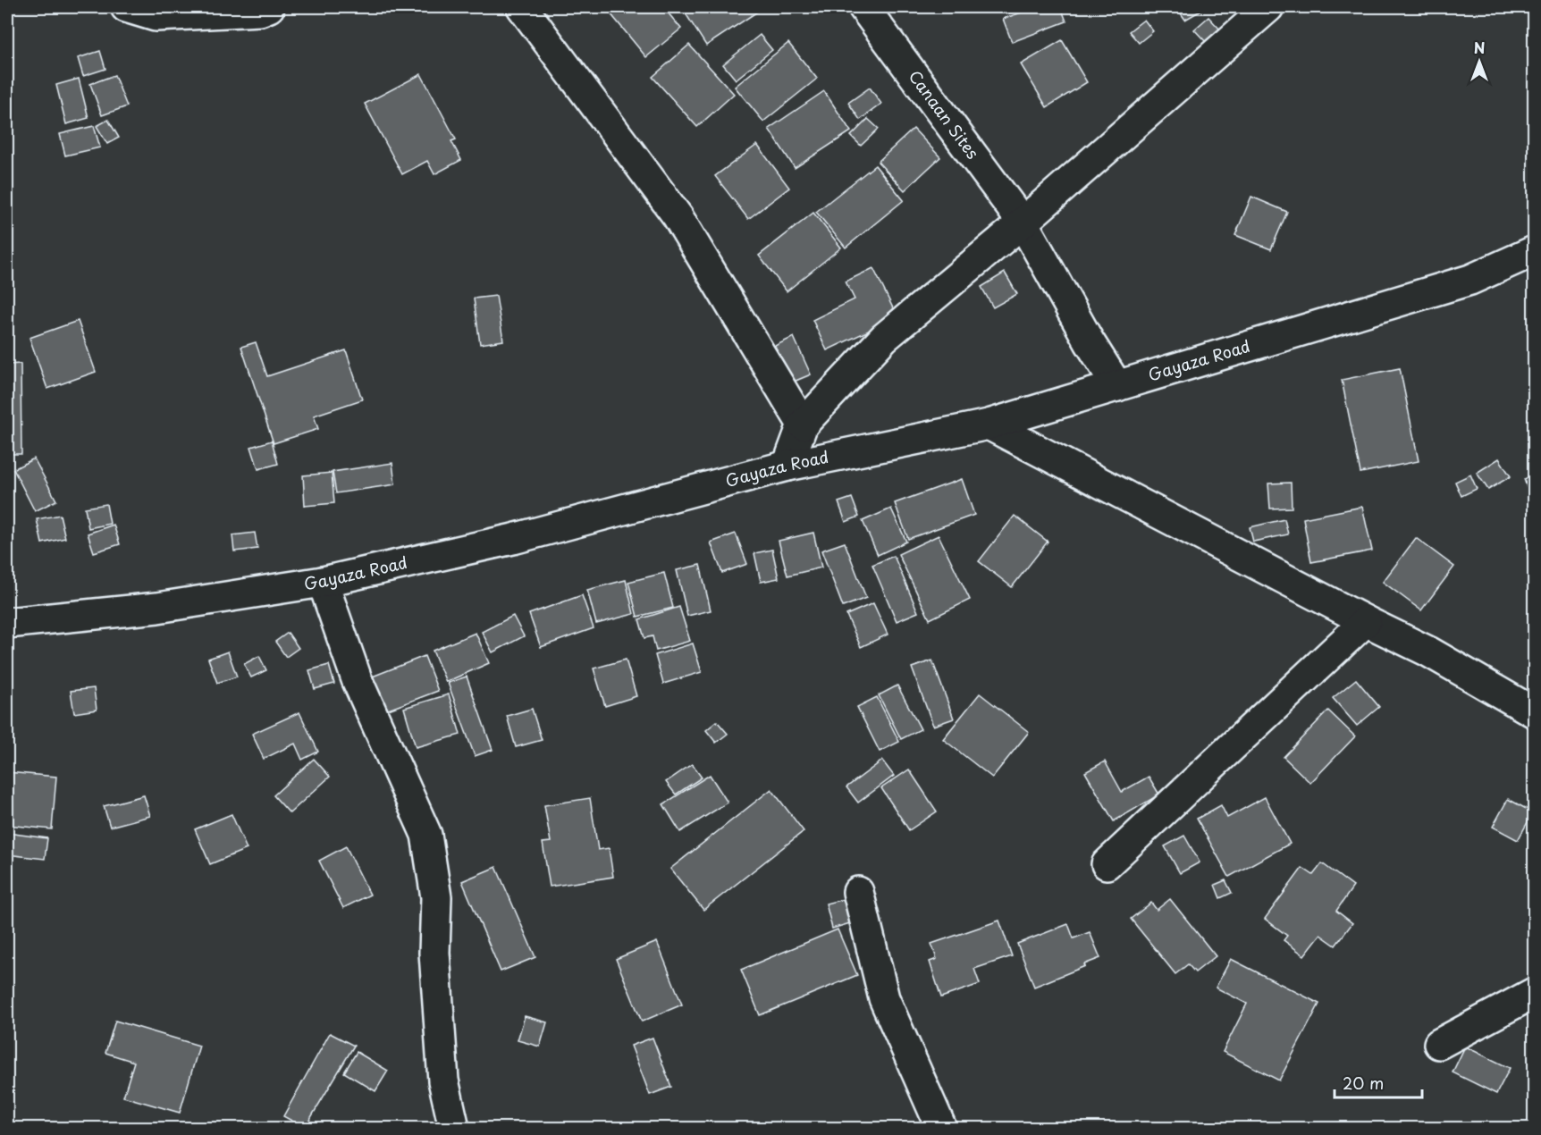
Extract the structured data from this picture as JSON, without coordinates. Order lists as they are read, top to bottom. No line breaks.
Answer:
{"streets":{"street":["Canaan Sites","Gayaza Road"]},"crossings":[["Canaan Sites","Gayaza Road"]],"scale_bar":"20 m","north":"top"}
